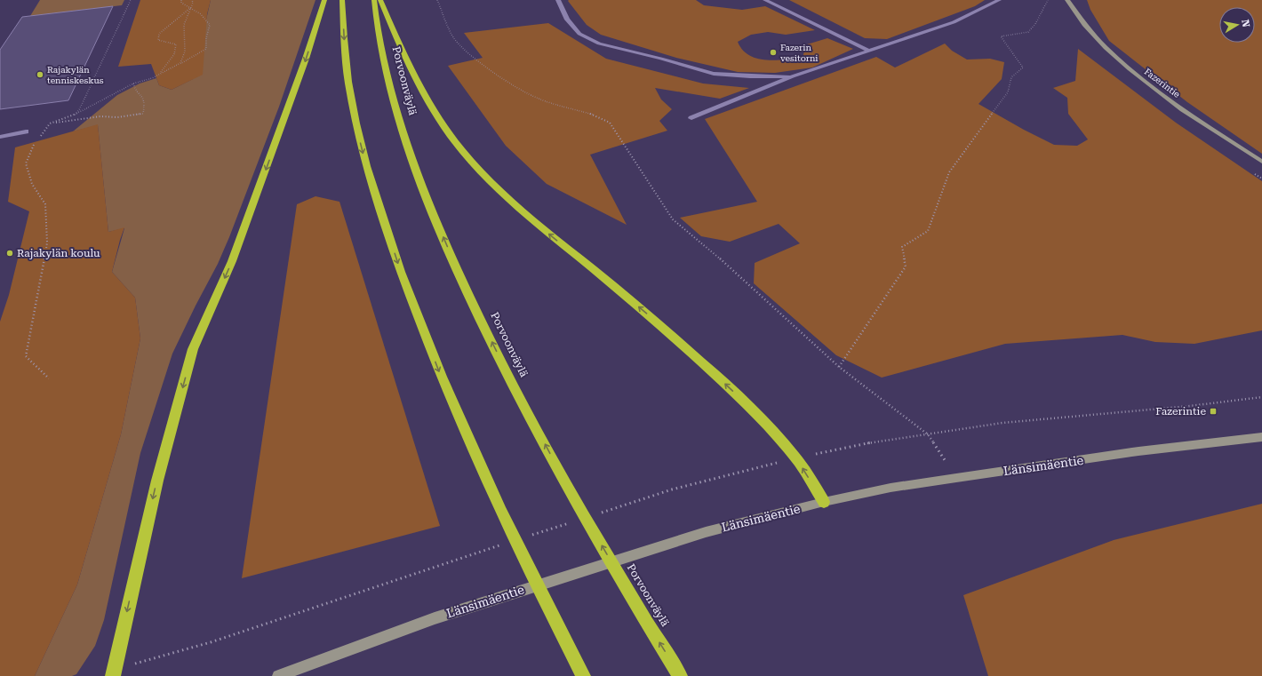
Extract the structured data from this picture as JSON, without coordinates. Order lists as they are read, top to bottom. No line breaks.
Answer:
{"streets":{"highway":["Porvoonväylä"],"main road":["Fazerintie","Länsimäentie"]},"places":{"other":["Fazerin vesitorni","Rajakylän tenniskeskus","Rajakylän koulu"],"transit":["Fazerintie"]},"north":"right"}
